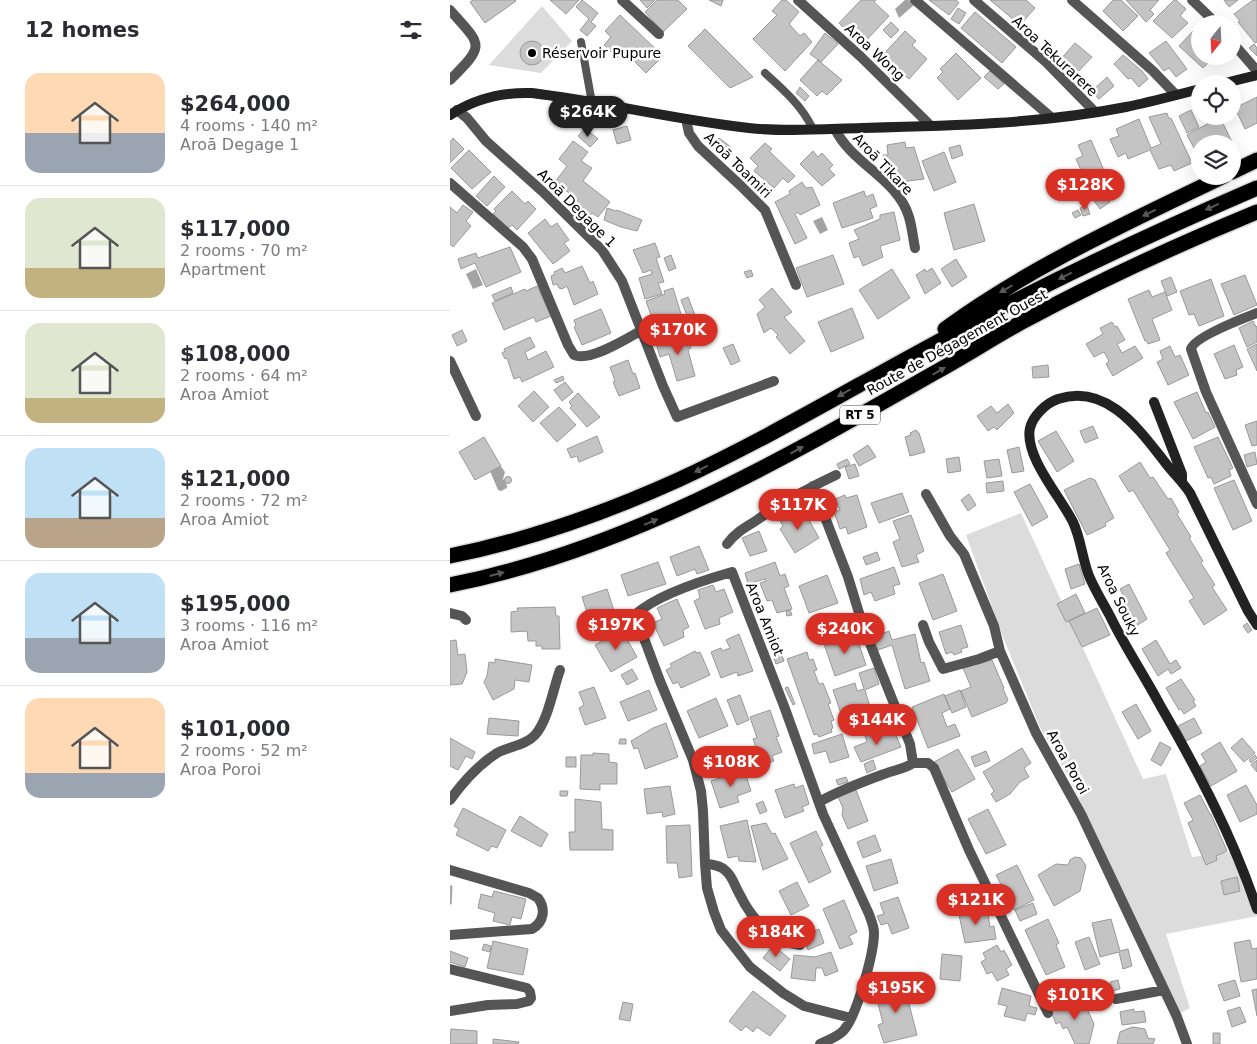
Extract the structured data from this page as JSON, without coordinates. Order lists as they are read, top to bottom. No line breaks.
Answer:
{"streets":{"highway":["Route de Dégagement Ouest","RT 5"],"street":["Aroa Wong","Aroa Tekurarere","Aroā Tikare","Aroā Toamiri","Aroā Degage 1","Aroa Souky","Aroa Amiot","Aroa Poroi"]},"places":["Réservoir Pupure"],"north":"bottom","page":{"heading":"12 homes","list":[{"name":"$264,000","note":"4 rooms · 140 m² · Aroā Degage 1"},{"name":"$117,000","note":"2 rooms · 70 m² · Apartment"},{"name":"$108,000","note":"2 rooms · 64 m² · Aroa Amiot"},{"name":"$121,000","note":"2 rooms · 72 m² · Aroa Amiot"},{"name":"$195,000","note":"3 rooms · 116 m² · Aroa Amiot"},{"name":"$101,000","note":"2 rooms · 52 m² · Aroa Poroi"}],"price":["$264K","$128K","$170K","$117K","$197K","$240K","$144K","$108K","$121K","$184K","$195K","$101K"]}}
